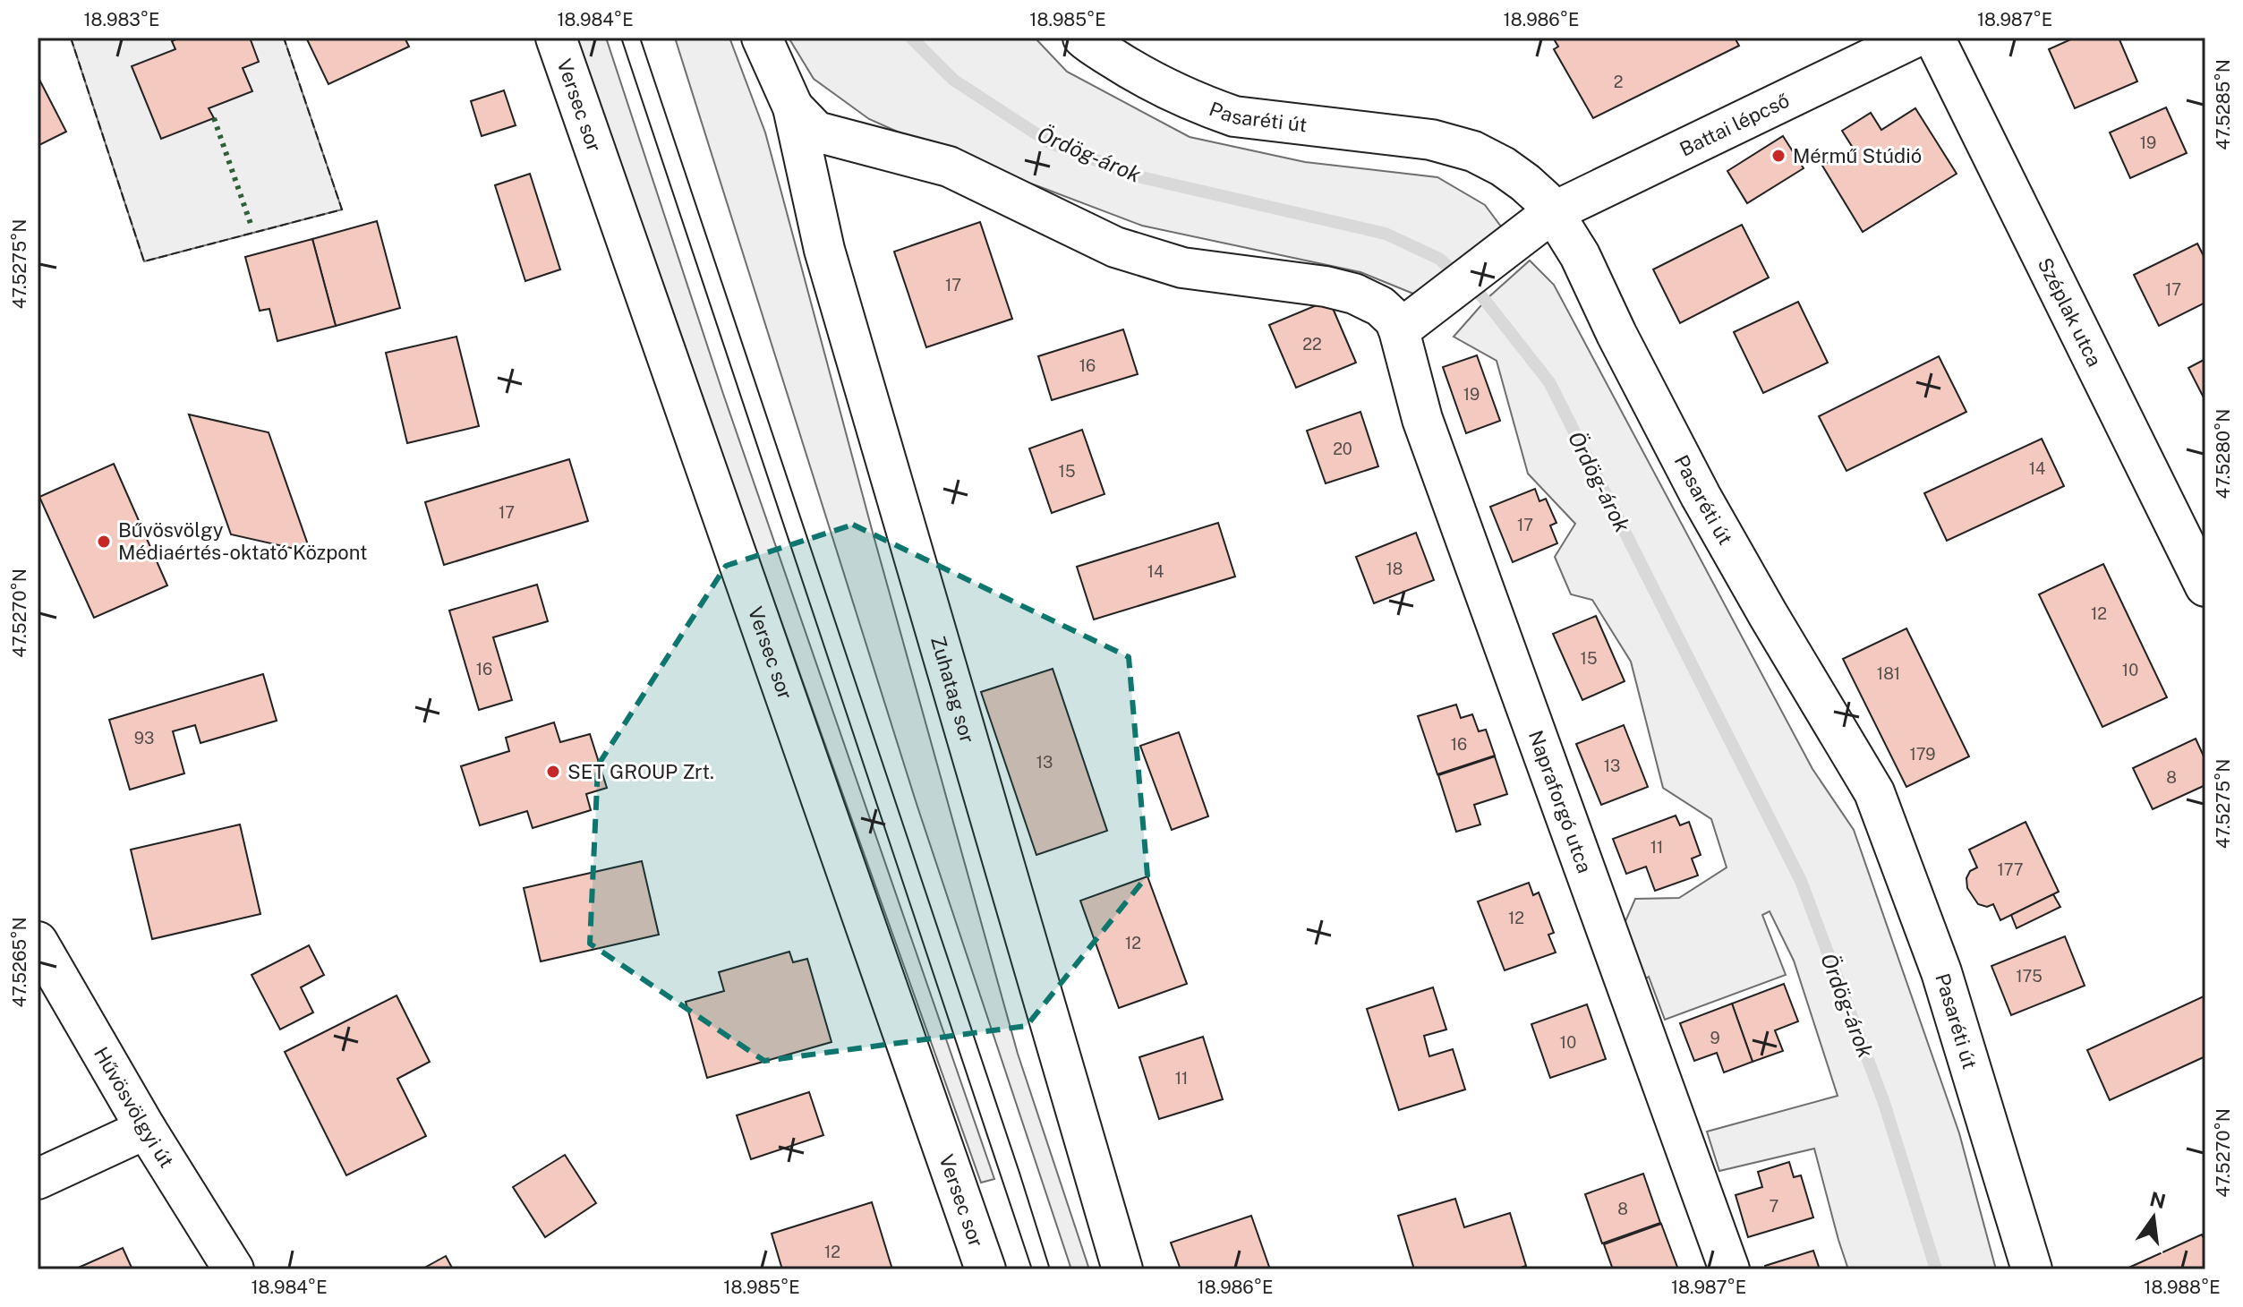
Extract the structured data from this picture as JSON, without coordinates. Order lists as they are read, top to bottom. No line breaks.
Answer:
{"streets":{"street":["Versec sor","Pasaréti út","Battai lépcső","Széplak utca","Zuhatag sor","Napraforgó utca","Hűvösvölgyi út"]},"crossings":[["Pasaréti út","Battai lépcső"],["Battai lépcső","Zuhatag sor"],["Battai lépcső","Napraforgó utca"],["Zuhatag sor","Napraforgó utca"]],"water":["Ördög-árok"],"places":["Mérmű Stúdió","Bűvösvölgy Médiaértés-oktató Központ","SET GROUP Zrt."],"house_numbers":["2","19","17","17","22","16","19","20","14","15","17","17","18","14","12","15","16","10","181","93","16","179","13","13","8","11","177","12","12","175","9","10","11","7","8","12"],"north":"top","coordinates":["18.983°E","18.984°E","18.985°E","18.986°E","18.987°E","47.5285°N","47.5275°N","47.5280°N","47.5270°N","47.5265°N","18.988°E"]}
